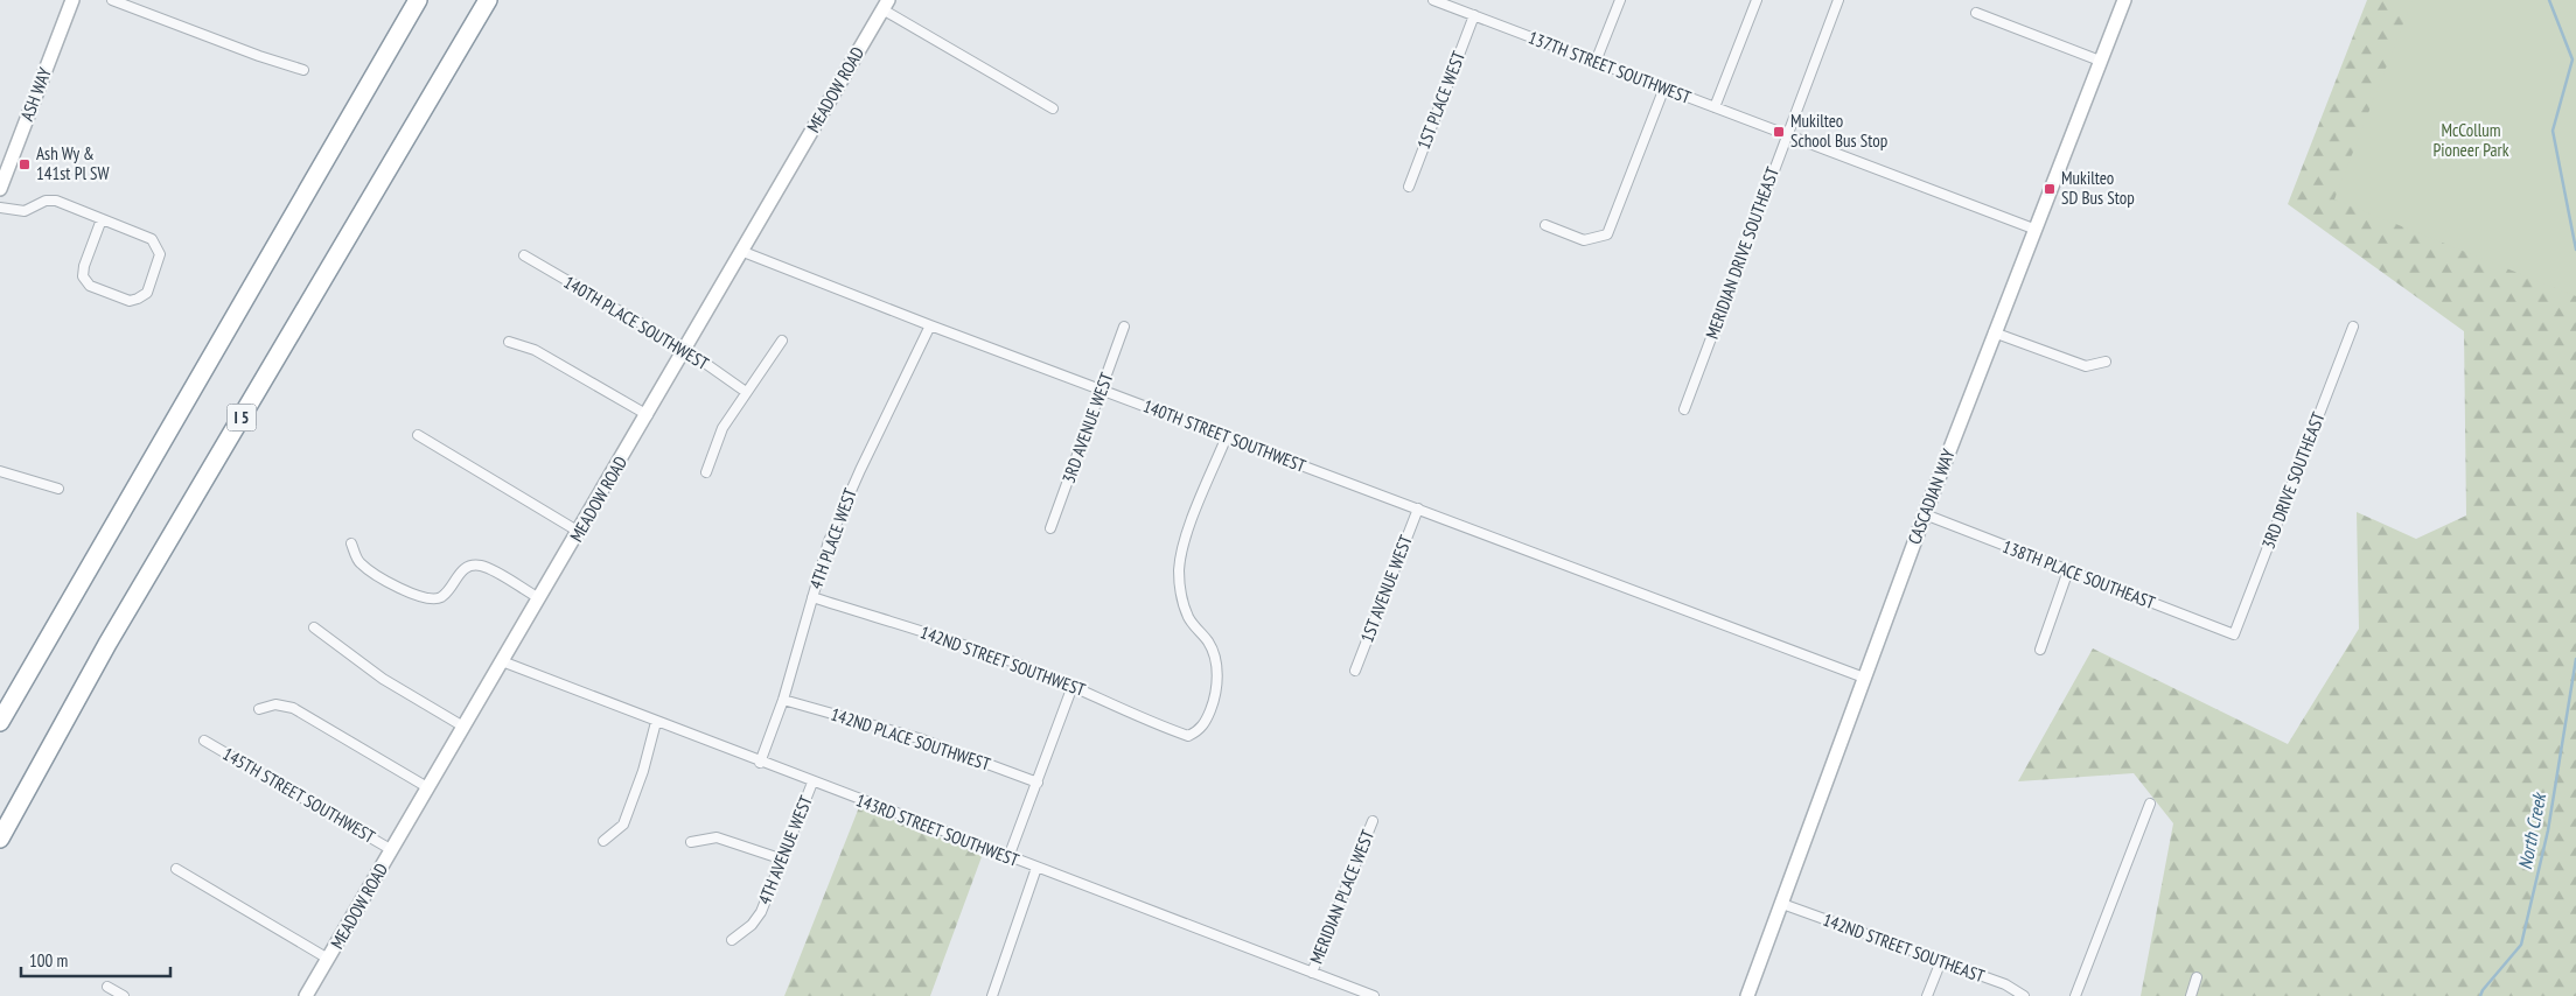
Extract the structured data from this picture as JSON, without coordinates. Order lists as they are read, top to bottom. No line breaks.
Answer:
{"streets":{"highway":["I 5"],"street":["137TH STREET SOUTHWEST","MEADOW ROAD","ASH WAY","1ST PLACE WEST","MERIDIAN DRIVE SOUTHEAST","140TH PLACE SOUTHWEST","3RD AVENUE WEST","140TH STREET SOUTHWEST","3RD DRIVE SOUTHEAST","CASCADIAN WAY","4TH PLACE WEST","138TH PLACE SOUTHEAST","1ST AVENUE WEST","142ND STREET SOUTHWEST","142ND PLACE SOUTHWEST","145TH STREET SOUTHWEST","143RD STREET SOUTHWEST","4TH AVENUE WEST","MERIDIAN PLACE WEST","142ND STREET SOUTHEAST"]},"crossings":[["137TH STREET SOUTHWEST","1ST PLACE WEST"],["137TH STREET SOUTHWEST","MERIDIAN DRIVE SOUTHEAST"],["137TH STREET SOUTHWEST","CASCADIAN WAY"],["MEADOW ROAD","140TH PLACE SOUTHWEST"],["MEADOW ROAD","140TH STREET SOUTHWEST"],["MEADOW ROAD","145TH STREET SOUTHWEST"],["MEADOW ROAD","143RD STREET SOUTHWEST"],["3RD AVENUE WEST","140TH STREET SOUTHWEST"],["140TH STREET SOUTHWEST","CASCADIAN WAY"],["140TH STREET SOUTHWEST","4TH PLACE WEST"],["140TH STREET SOUTHWEST","1ST AVENUE WEST"],["140TH STREET SOUTHWEST","142ND STREET SOUTHWEST"],["3RD DRIVE SOUTHEAST","138TH PLACE SOUTHEAST"],["CASCADIAN WAY","138TH PLACE SOUTHEAST"],["CASCADIAN WAY","142ND STREET SOUTHEAST"],["4TH PLACE WEST","142ND STREET SOUTHWEST"],["4TH PLACE WEST","142ND PLACE SOUTHWEST"],["4TH PLACE WEST","143RD STREET SOUTHWEST"],["143RD STREET SOUTHWEST","4TH AVENUE WEST"],["143RD STREET SOUTHWEST","MERIDIAN PLACE WEST"]],"water":["North Creek"],"parks":["McCollum Pioneer Park"],"places":{"transit":["Mukilteo School Bus Stop","Ash Wy & 141st Pl SW","Mukilteo SD Bus Stop"]},"scale_bar":"100 m"}
